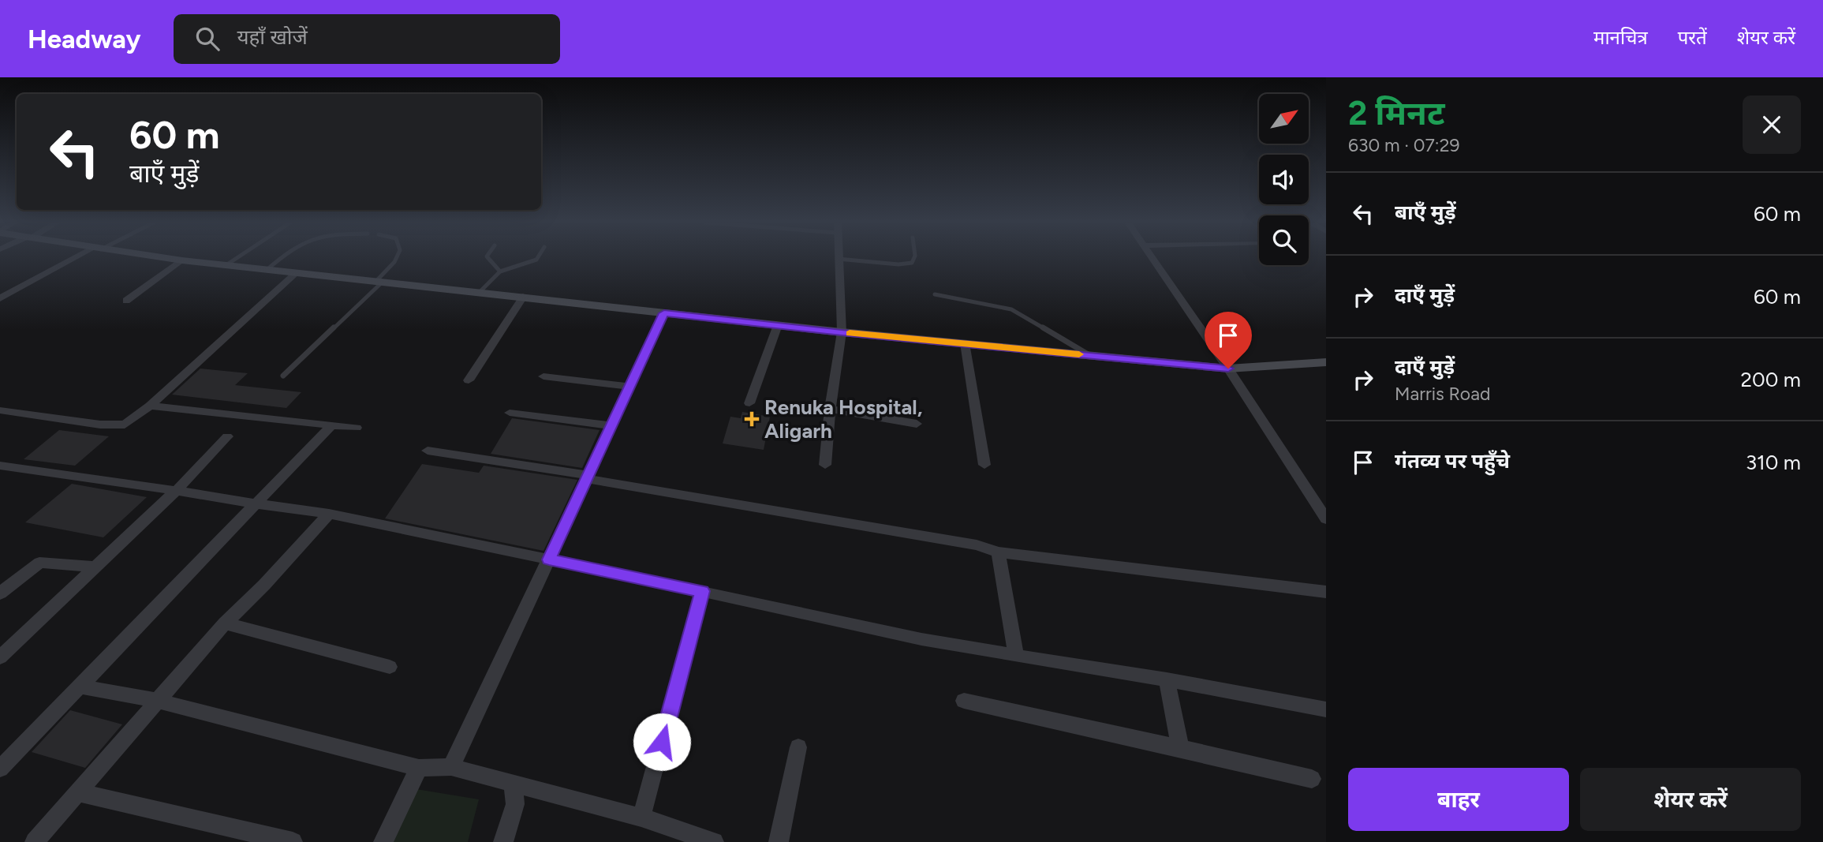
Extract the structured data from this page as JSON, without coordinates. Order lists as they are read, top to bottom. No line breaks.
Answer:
{"places":{"health":["Renuka Hospital, Aligarh"]},"north":"top right","page":{"header":"Headway","search":"यहाँ खोजें","nav":["मानचित्र","परतें","शेयर करें"],"heading":["2 मिनट","630 m · 07:29"],"turn":["60 m","बाएँ मुड़ें"],"list":[{"name":"बाएँ मुड़ें","value":"60 m"},{"name":"दाएँ मुड़ें","value":"60 m"},{"name":"दाएँ मुड़ें","note":"Marris Road","value":"200 m"},{"name":"गंतव्य पर पहुँचे","value":"310 m"}],"buttons":["बाहर","शेयर करें"]}}
